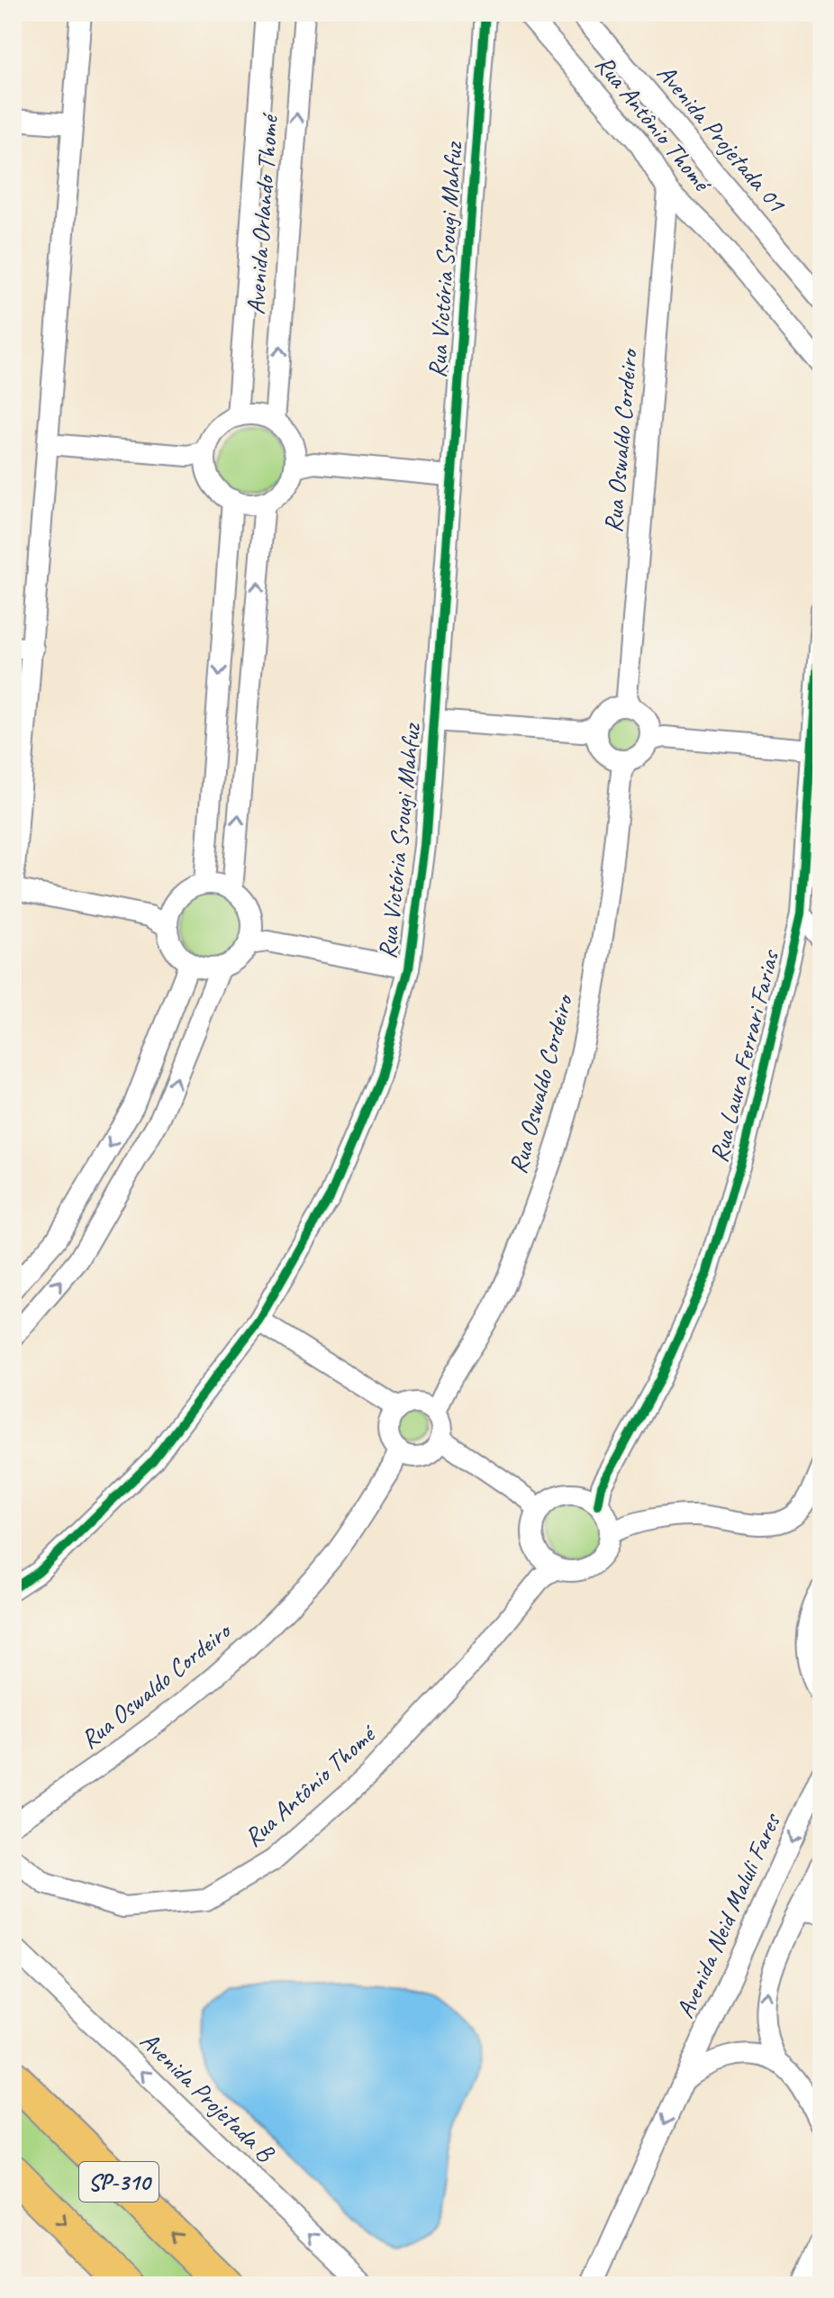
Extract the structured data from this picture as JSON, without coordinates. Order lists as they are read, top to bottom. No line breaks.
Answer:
{"streets":{"highway":["SP-310"],"street":["Rua Antônio Thomé","Avenida Projetada 01","Avenida Orlando Thomé","Rua Victória Srougi Mahfuz","Rua Oswaldo Cordeiro","Rua Laura Ferrari Farias","Avenida Neid Maluli Fares","Avenida Projetada B"]},"crossings":[["Rua Antônio Thomé","Rua Oswaldo Cordeiro"],["Rua Antônio Thomé","Rua Laura Ferrari Farias"]],"one_way":["Avenida Projetada B"]}
